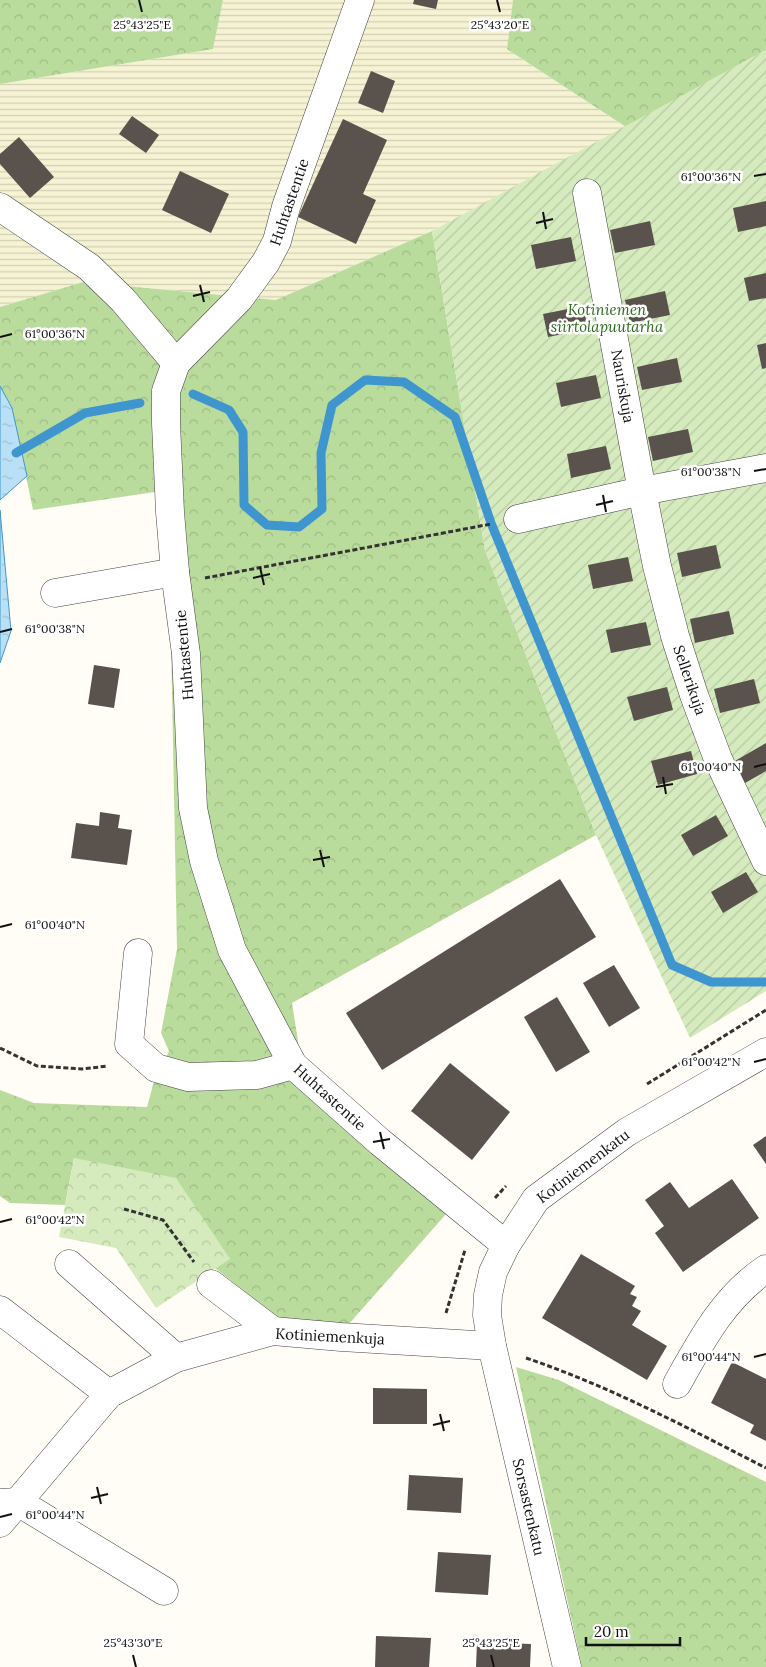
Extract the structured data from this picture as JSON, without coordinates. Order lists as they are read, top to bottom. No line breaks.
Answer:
{"streets":{"street":["Huhtastentie","Nauriskuja","Sellerikuja","Kotiniemenkatu","Kotiniemenkuja","Sorsastenkatu"]},"crossings":[["Huhtastentie","Kotiniemenkatu"],["Nauriskuja","Sellerikuja"],["Kotiniemenkatu","Kotiniemenkuja"],["Kotiniemenkatu","Sorsastenkatu"],["Kotiniemenkuja","Sorsastenkatu"]],"parks":["Kotiniemen siirtolapuutarha"],"scale_bar":"20 m","coordinates":["25°43'25\"E","25°43'20\"E","61°00'36\"N","61°00'38\"N","61°00'40\"N","61°00'42\"N","61°00'44\"N","25°43'30\"E"]}
